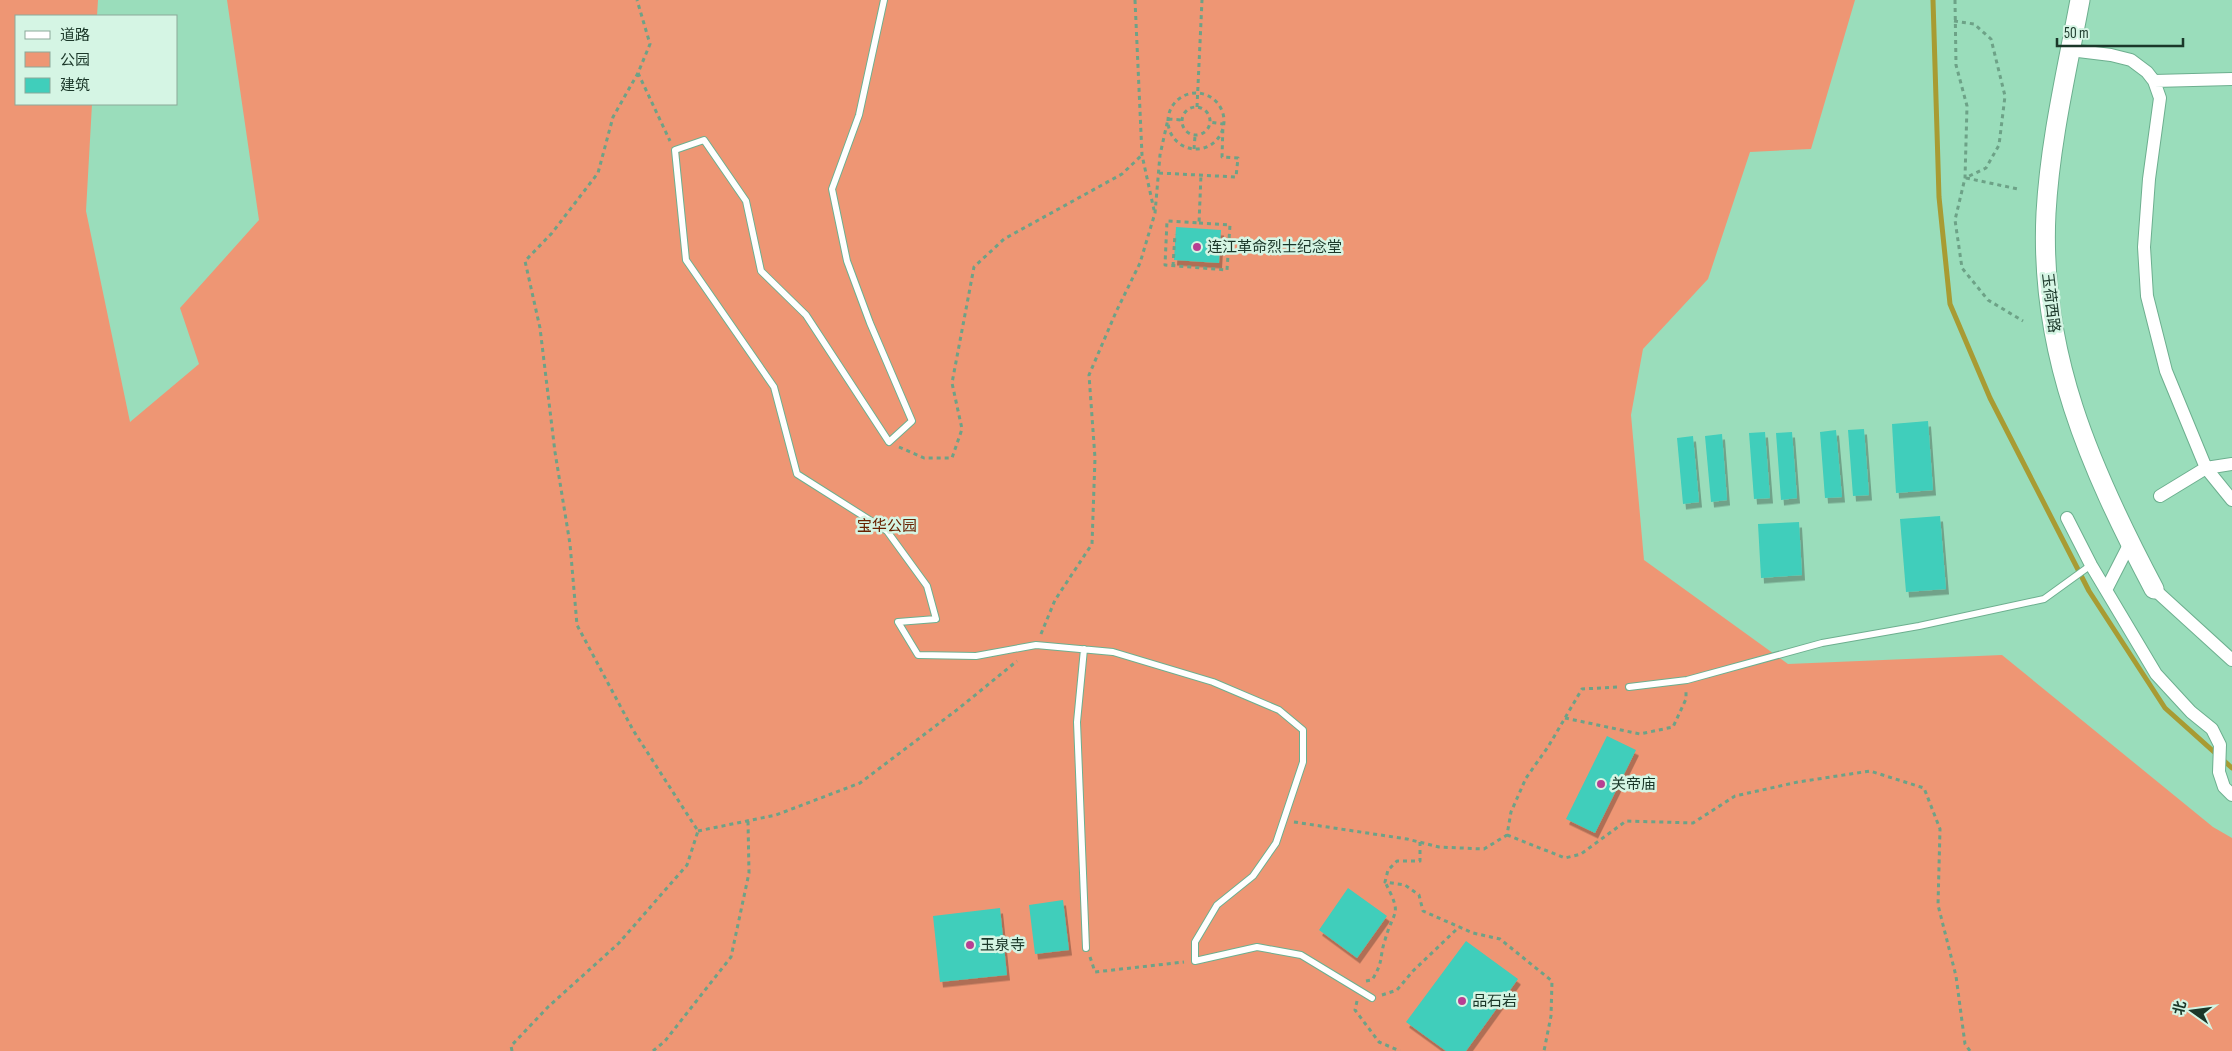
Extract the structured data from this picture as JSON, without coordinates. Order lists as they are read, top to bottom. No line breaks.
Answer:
{"streets":{"main road":["玉荷西路"]},"parks":["宝华公园"],"places":["连江革命烈士纪念堂","关帝庙","玉泉寺","品石岩"],"legend":["道路","公园","建筑"],"scale_bar":"50 m","north":"left"}
